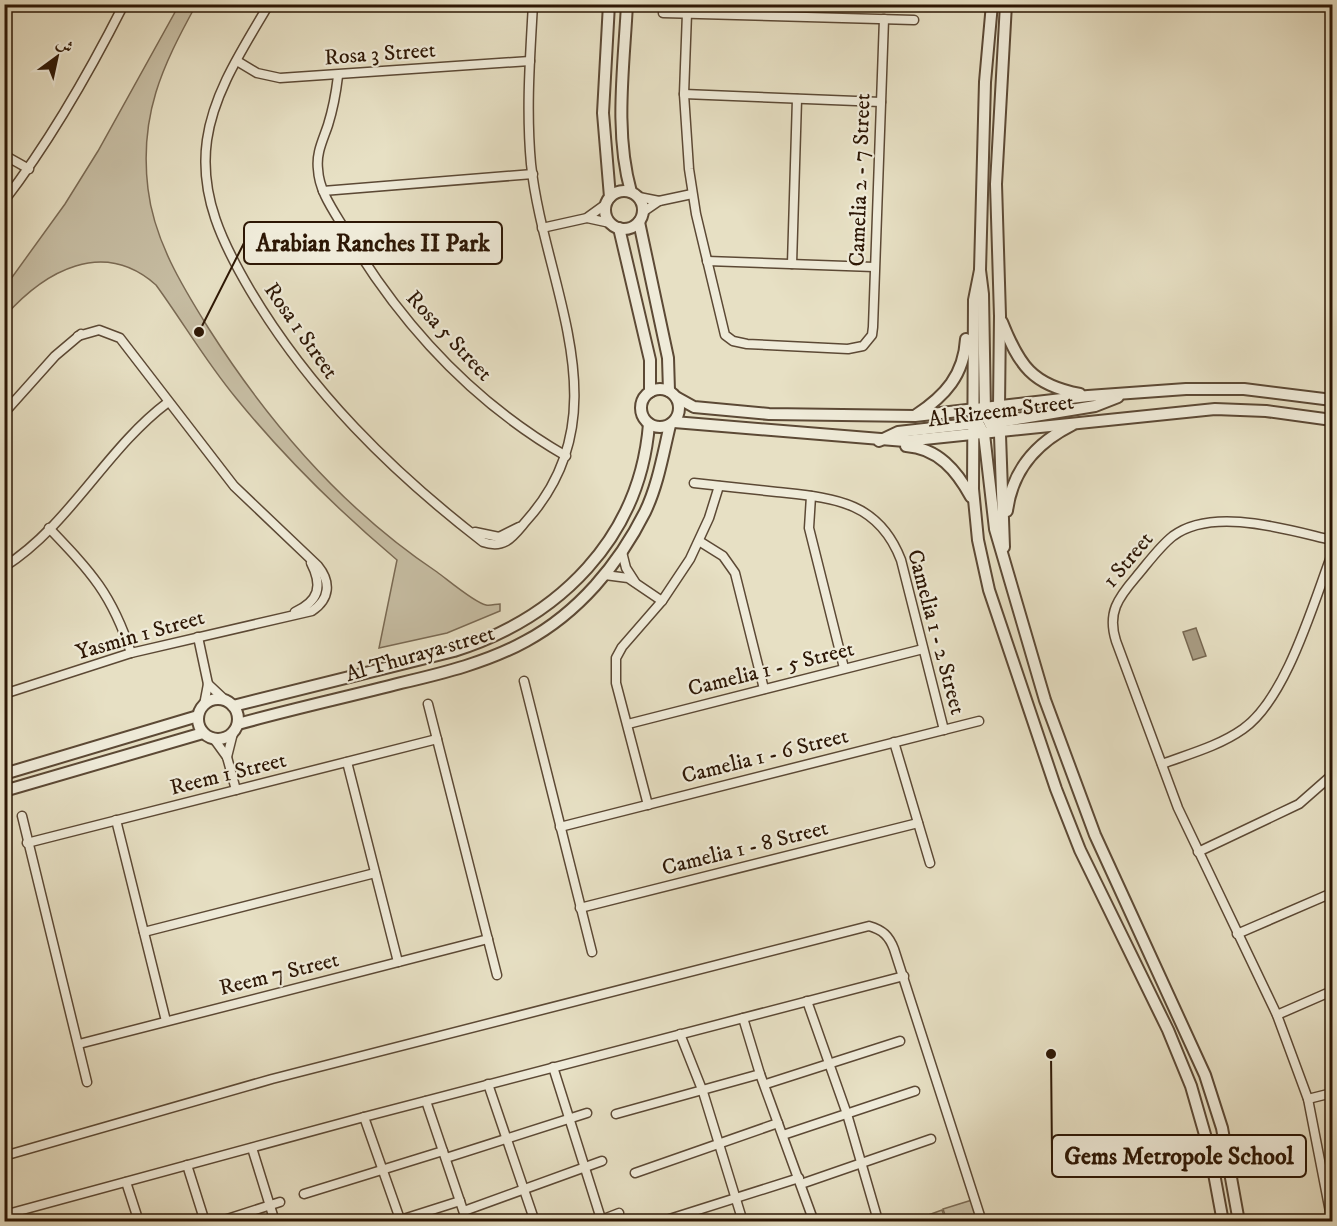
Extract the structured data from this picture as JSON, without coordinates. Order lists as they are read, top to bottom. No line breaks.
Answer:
{"streets":{"street":["Rosa 3 Street","Camelia 2 - 7 Street","Rosa 1 Street","Rosa 5 Street","Al Rizeem Street","1 Street","Camelia 1 - 2 Street","Yasmin 1 Street","Al Thuraya street","Camelia 1 - 5 Street","Camelia 1 - 6 Street","Reem 1 Street","Camelia 1 - 8 Street","Reem 7 Street"]},"crossings":[["Rosa 3 Street","Rosa 1 Street"],["Rosa 3 Street","Rosa 5 Street"],["Rosa 1 Street","Rosa 5 Street"],["Al Rizeem Street","Al Thuraya street"],["Camelia 1 - 2 Street","Camelia 1 - 5 Street"],["Camelia 1 - 2 Street","Camelia 1 - 6 Street"]],"places":["Arabian Ranches II Park","Gems Metropole School"],"north":"top right"}
